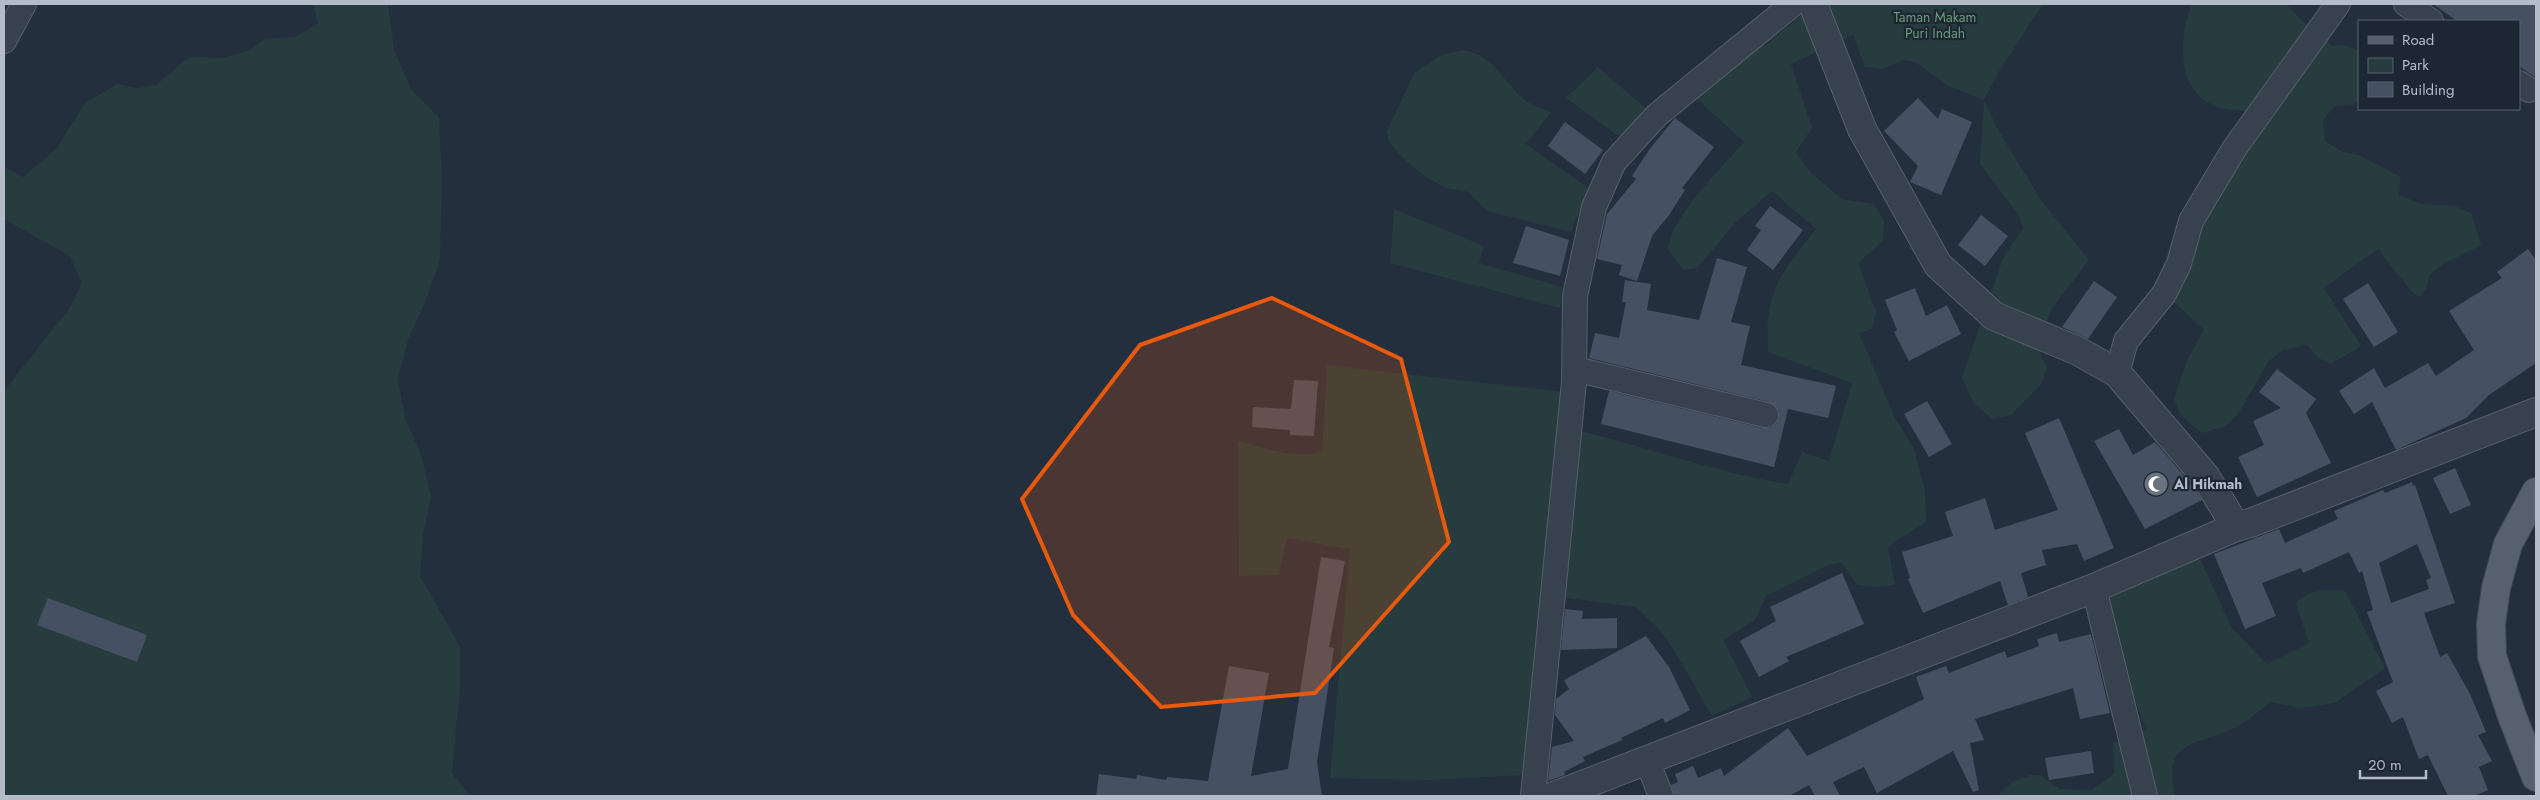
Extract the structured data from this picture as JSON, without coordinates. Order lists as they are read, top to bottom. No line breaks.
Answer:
{"parks":["Taman Makam Puri Indah"],"places":{"mosque":["Al Hikmah"]},"legend":["Road","Park","Building"],"scale_bar":"20 m"}
